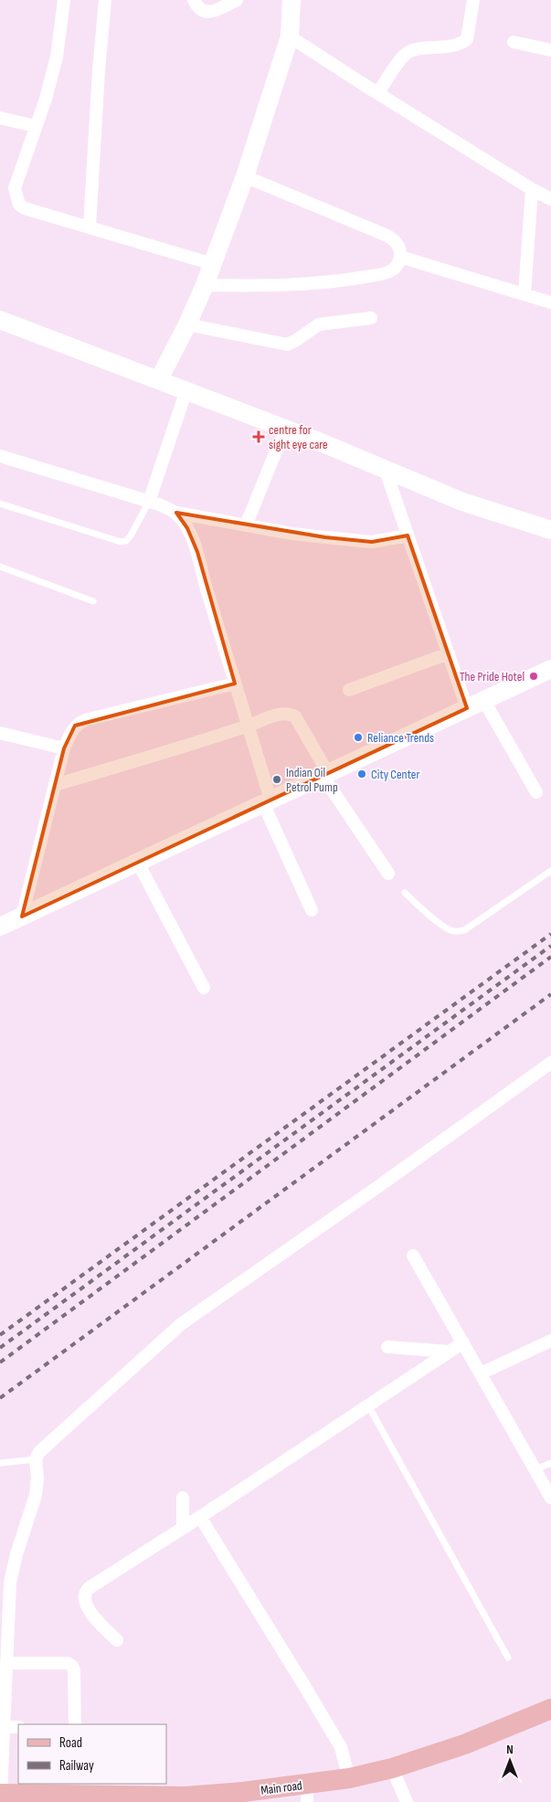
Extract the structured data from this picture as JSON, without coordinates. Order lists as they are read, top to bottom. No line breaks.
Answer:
{"streets":{"main road":["Main road"]},"places":{"health":["centre for sight eye care"],"other":["The Pride Hotel","Reliance Trends","City Center","Indian Oil Petrol Pump"]},"legend":["Road","Railway"],"north":"top"}
